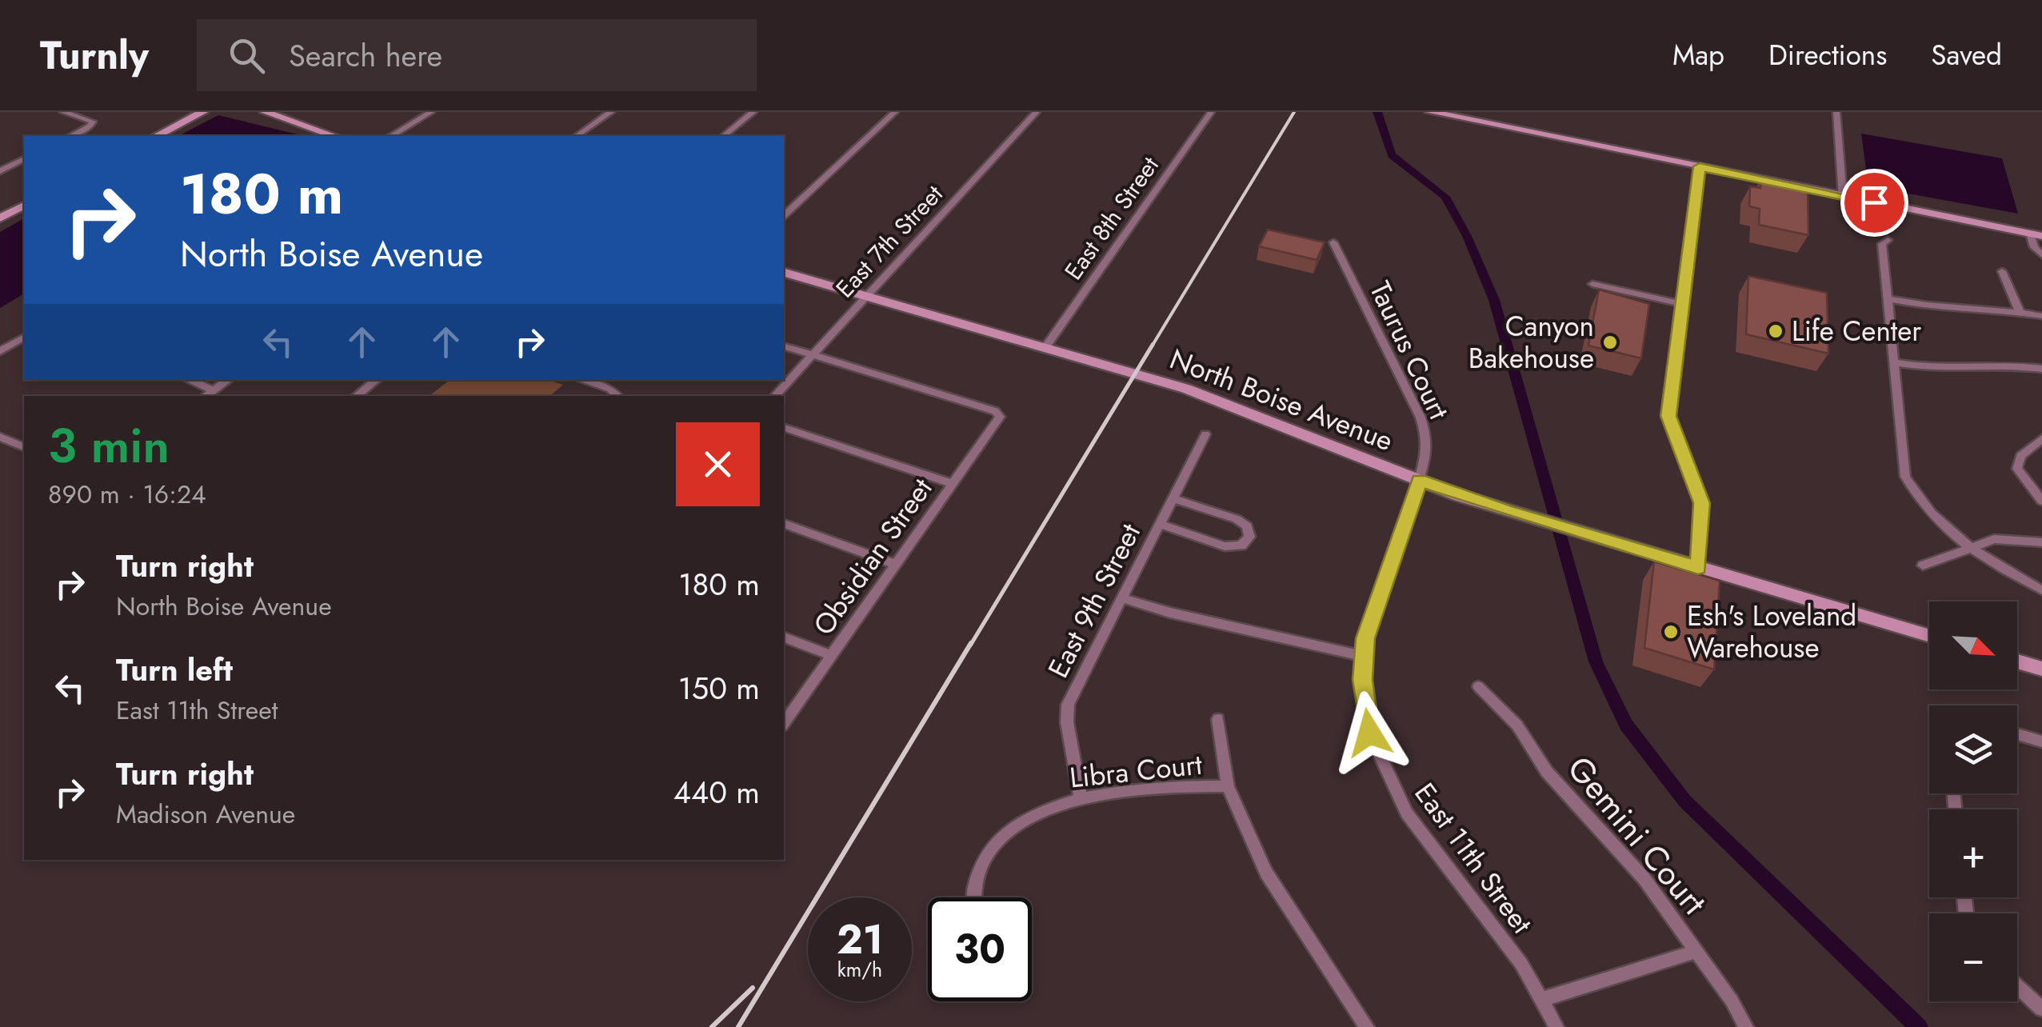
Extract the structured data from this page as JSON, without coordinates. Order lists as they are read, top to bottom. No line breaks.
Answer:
{"streets":{"street":["East 8th Street","East 7th Street","Taurus Court","North Boise Avenue","Obsidian Street","East 9th Street","Libra Court","Gemini Court","East 11th Street"]},"crossings":[["East 8th Street","North Boise Avenue"],["East 7th Street","North Boise Avenue"],["East 7th Street","Obsidian Street"],["Taurus Court","North Boise Avenue"],["Taurus Court","East 11th Street"],["North Boise Avenue","East 11th Street"],["East 9th Street","Libra Court"]],"places":["Life Center","Canyon Bakehouse","Esh's Loveland Warehouse"],"north":"bottom right","page":{"header":"Turnly","search":"Search here","nav":["Map","Directions","Saved"],"turn":["180 m","North Boise Avenue"],"heading":["3 min","890 m · 16:24"],"list":[{"name":"Turn right","note":"North Boise Avenue","value":"180 m"},{"name":"Turn left","note":"East 11th Street","value":"150 m"},{"name":"Turn right","note":"Madison Avenue","value":"440 m"}],"map_buttons":["+","−"],"speed":"21 km/h","limit":"30"}}
